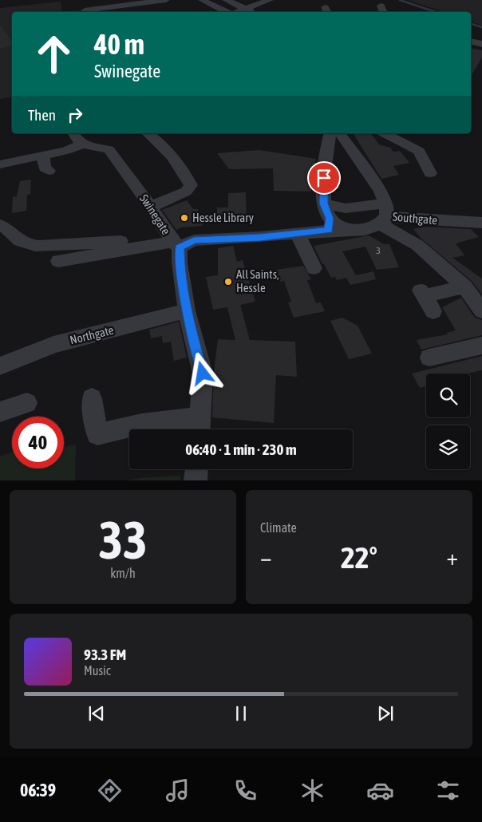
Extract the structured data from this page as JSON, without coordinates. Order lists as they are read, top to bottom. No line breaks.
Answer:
{"streets":{"street":["Swinegate","Southgate","Northgate"]},"crossings":[["Swinegate","Southgate"],["Swinegate","Northgate"]],"places":["Hessle Library","All Saints, Hessle"],"house_numbers":["3"],"page":{"turn":["40 m","Swinegate"],"then":"Then","limit":"40","trip":"06:40 · 1 min · 230 m","tile":[["33","km/h"],"Climate"],"heat":["−","22°","+"],"song":["93.3 FM","Music"],"tabs":"06:39"}}
